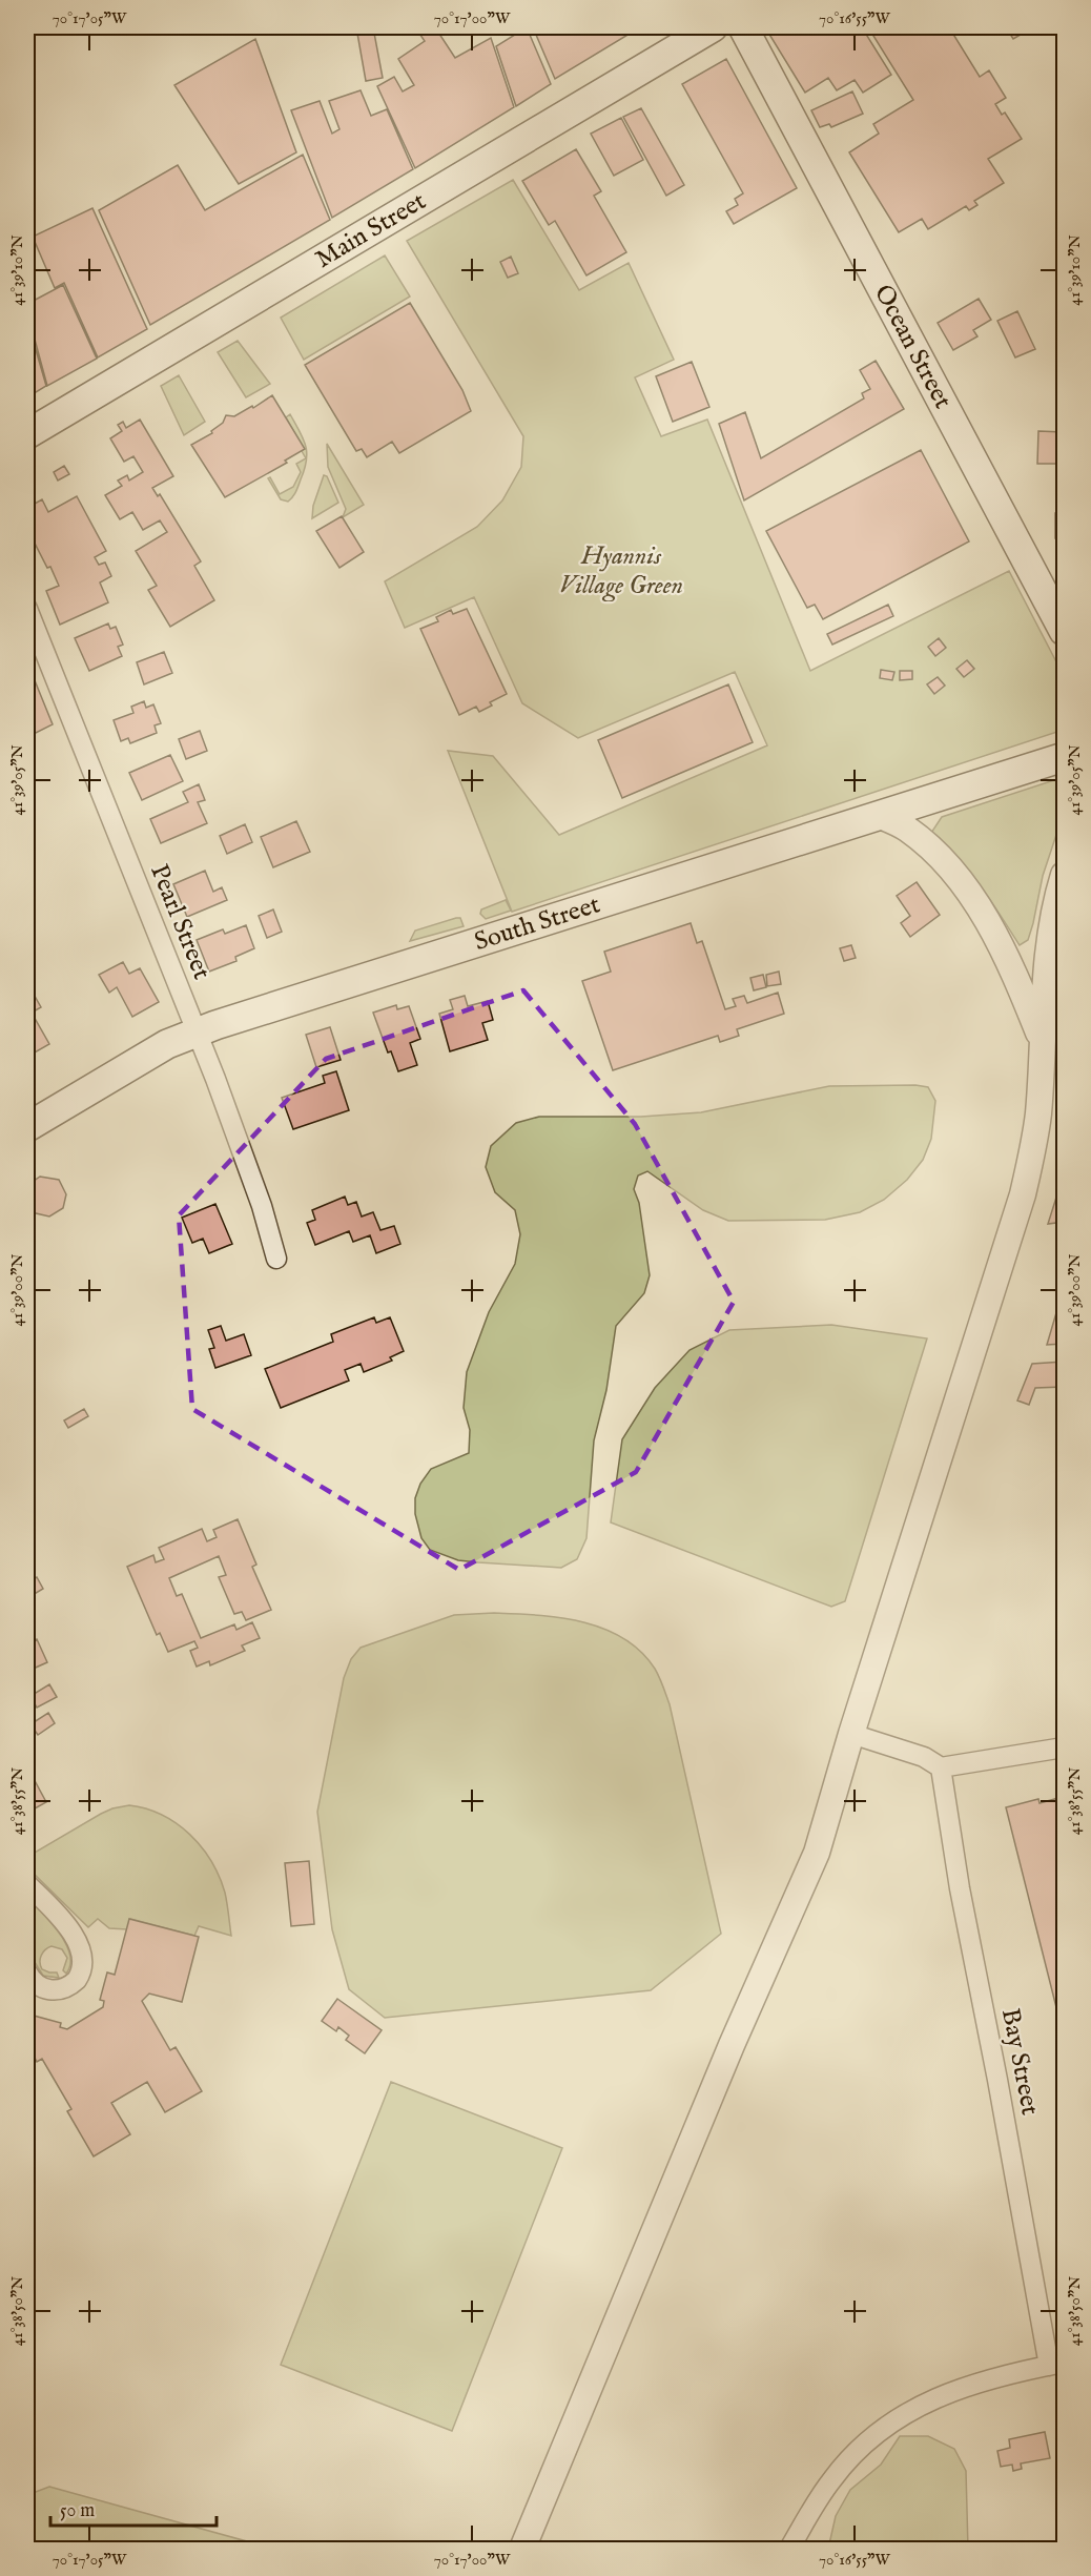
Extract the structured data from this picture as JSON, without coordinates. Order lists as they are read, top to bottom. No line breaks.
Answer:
{"streets":{"main road":["Main Street","Ocean Street","South Street"],"street":["Pearl Street","Bay Street"]},"crossings":[["Pearl Street","South Street"]],"parks":["Hyannis Village Green"],"scale_bar":"50 m","coordinates":["70°17'05\"W","70°17'00\"W","70°16'55\"W","41°39'10\"N","41°39'05\"N","41°39'00\"N","41°38'55\"N","41°38'50\"N"]}
